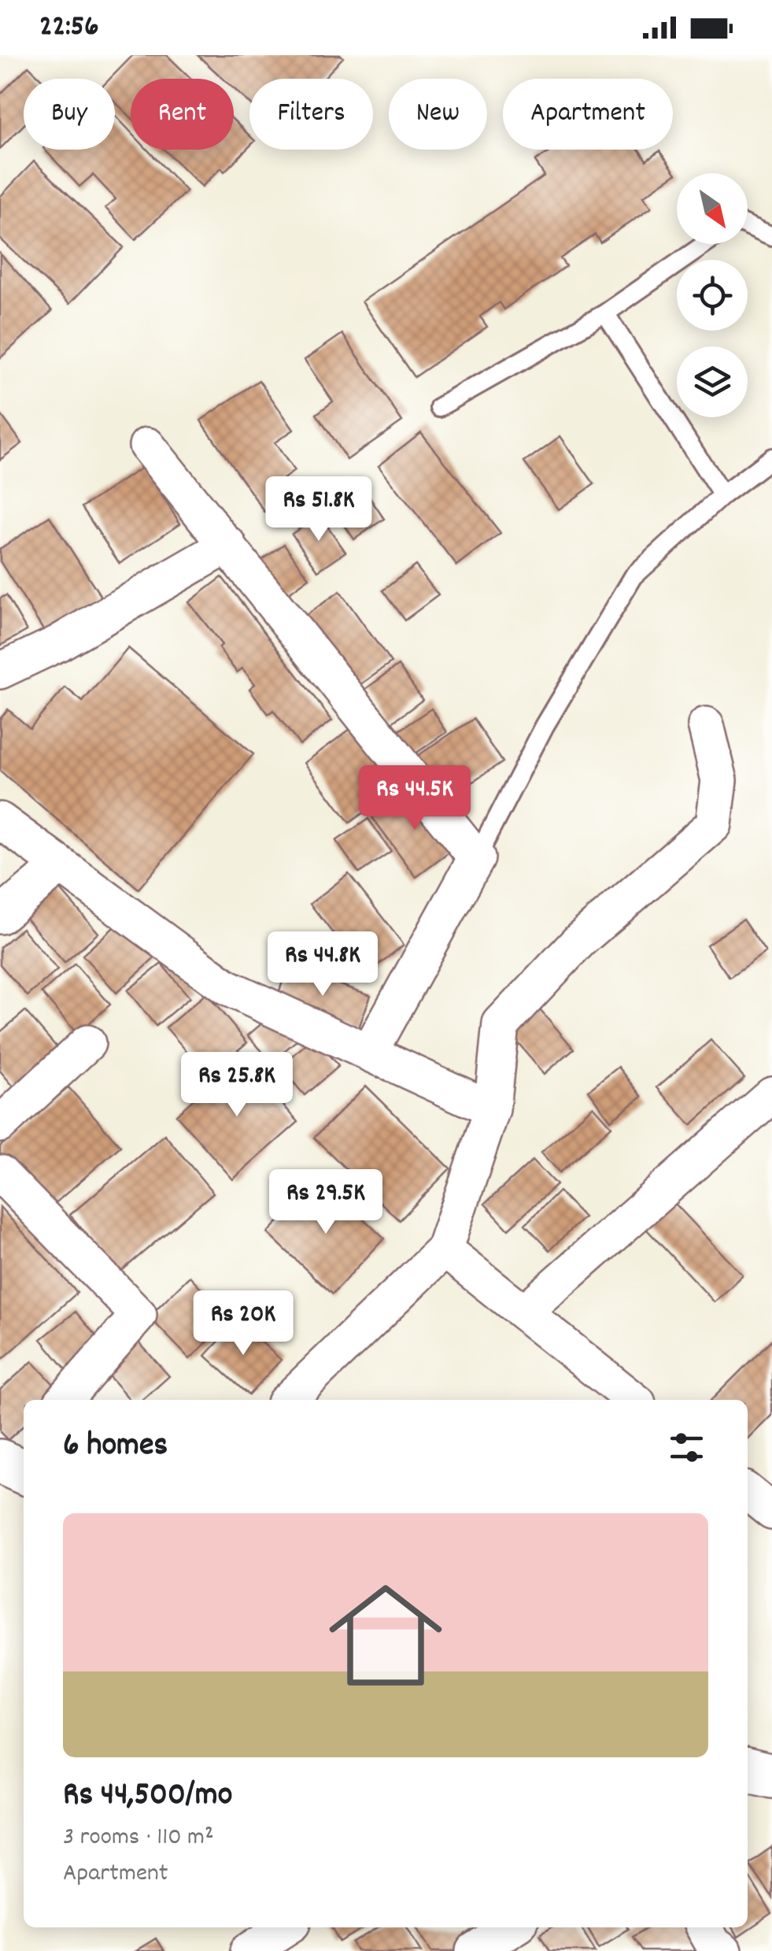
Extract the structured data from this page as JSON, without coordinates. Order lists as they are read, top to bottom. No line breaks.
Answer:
{"north":"bottom right","page":{"status":"22:56","chip":["Buy","Rent","Filters","New","Apartment"],"price":["Rs 51.8K","Rs 44.5K","Rs 44.8K","Rs 25.8K","Rs 29.5K","Rs 20K"],"heading":"6 homes","list":[{"name":"Rs 44,500/mo","note":"3 rooms · 110 m² · Apartment"}]}}
